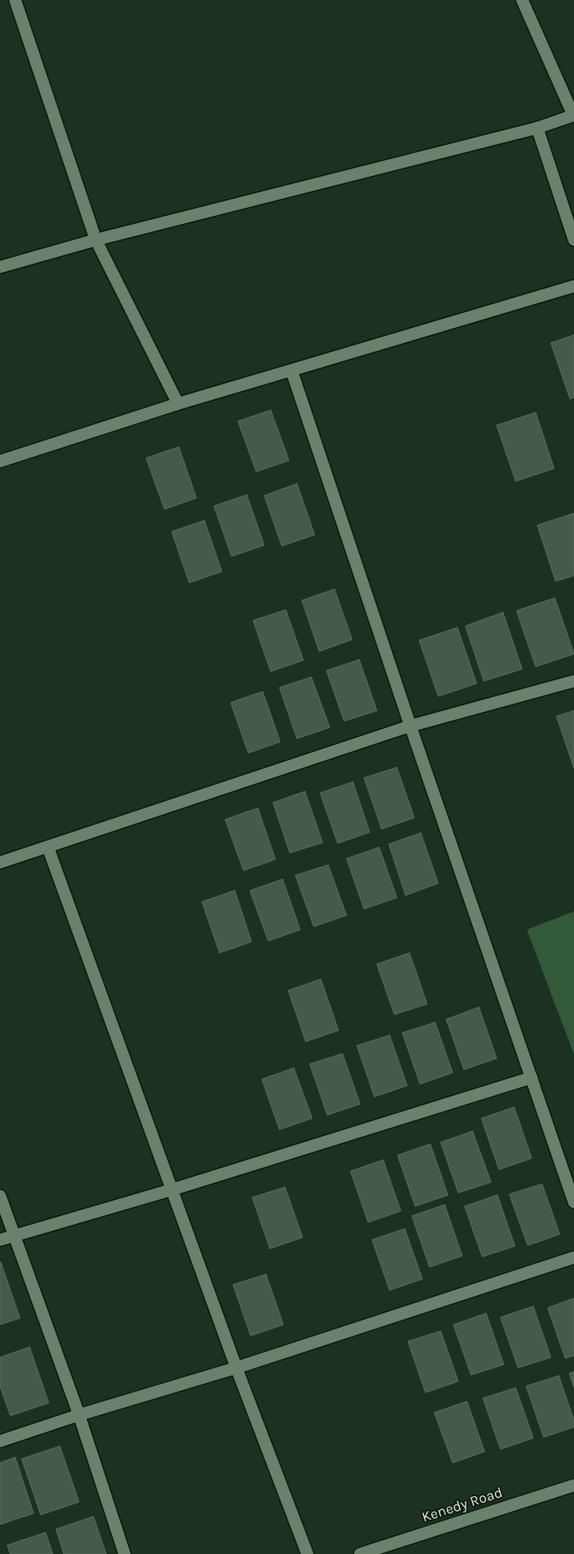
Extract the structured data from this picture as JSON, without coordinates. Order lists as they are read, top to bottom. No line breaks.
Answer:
{"streets":{"street":["Kenedy Road"]}}
